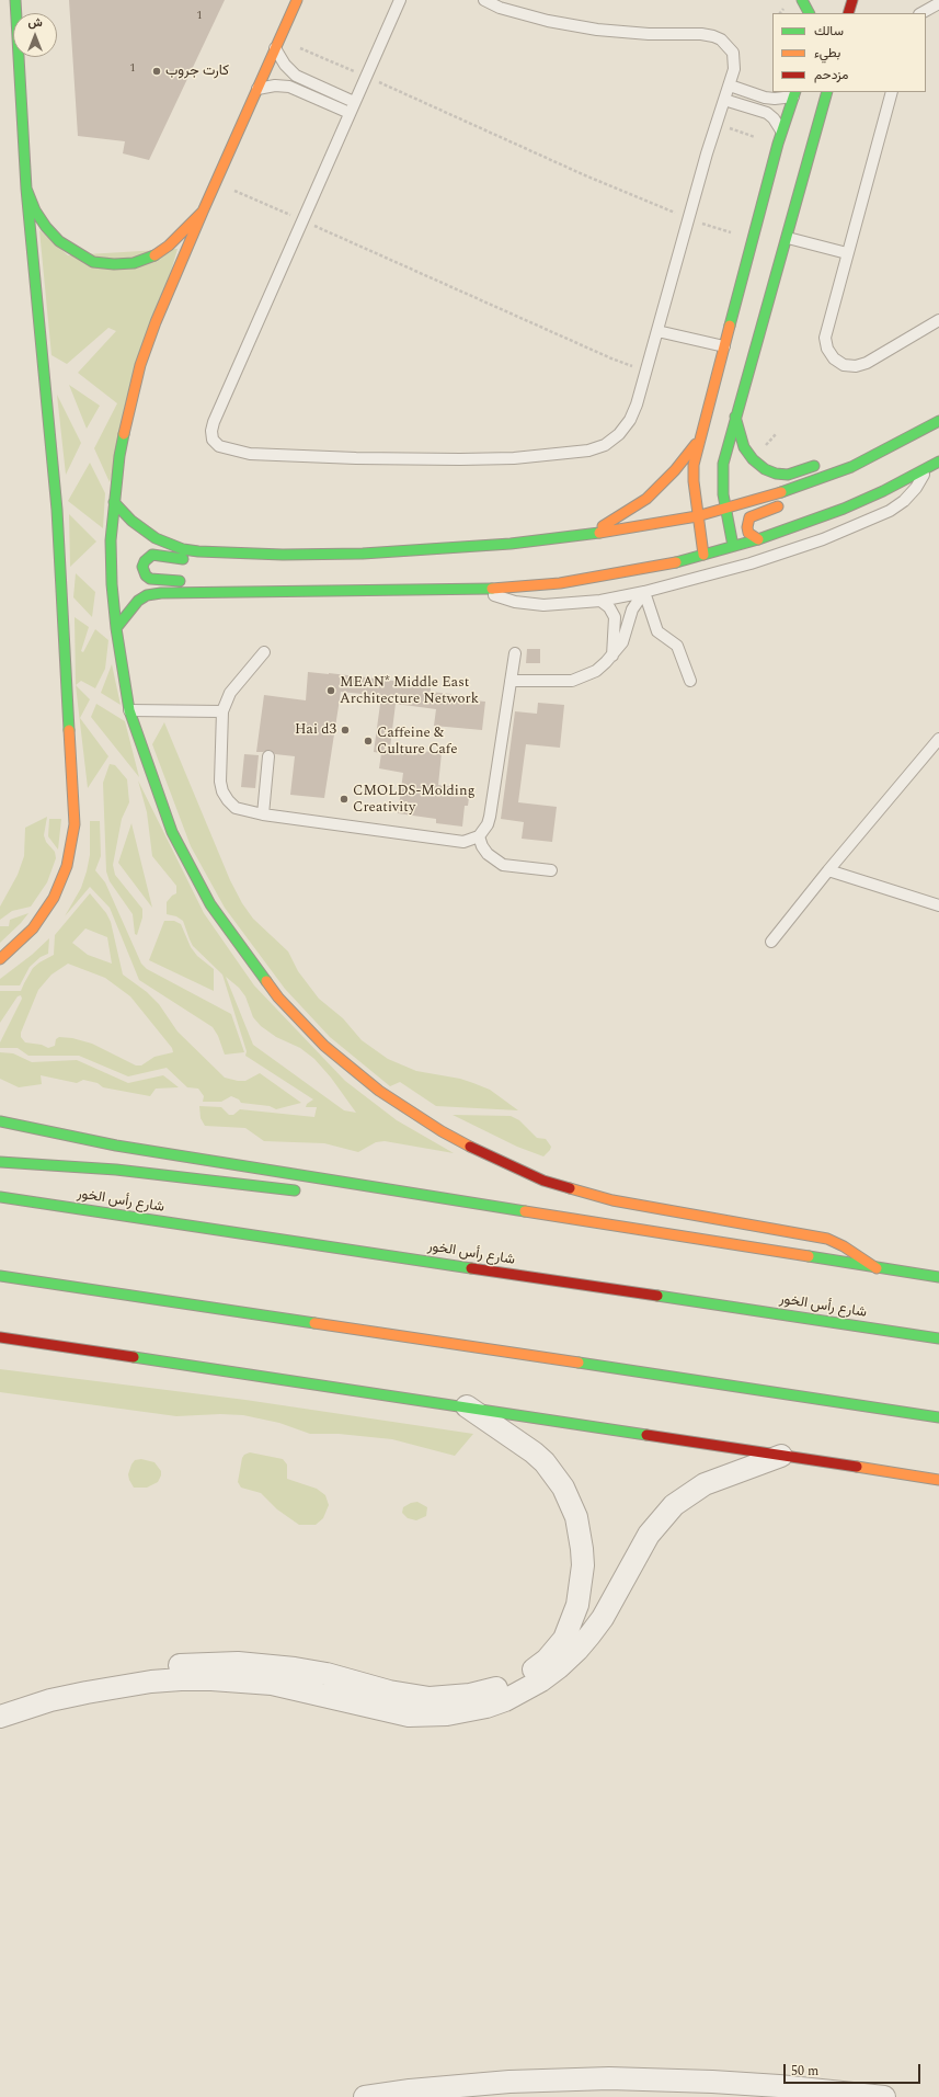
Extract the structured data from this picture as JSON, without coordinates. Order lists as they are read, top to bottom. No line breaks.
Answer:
{"streets":{"main road":["شارع رأس الخور"]},"places":["كارت جروب","MEAN* Middle East Architecture Network","Hai d3","Caffeine & Culture Cafe","CMOLDS-Molding Creativity"],"house_numbers":["1","1"],"legend":["سالك","بطيء","مزدحم"],"scale_bar":"50 m","north":"top"}
